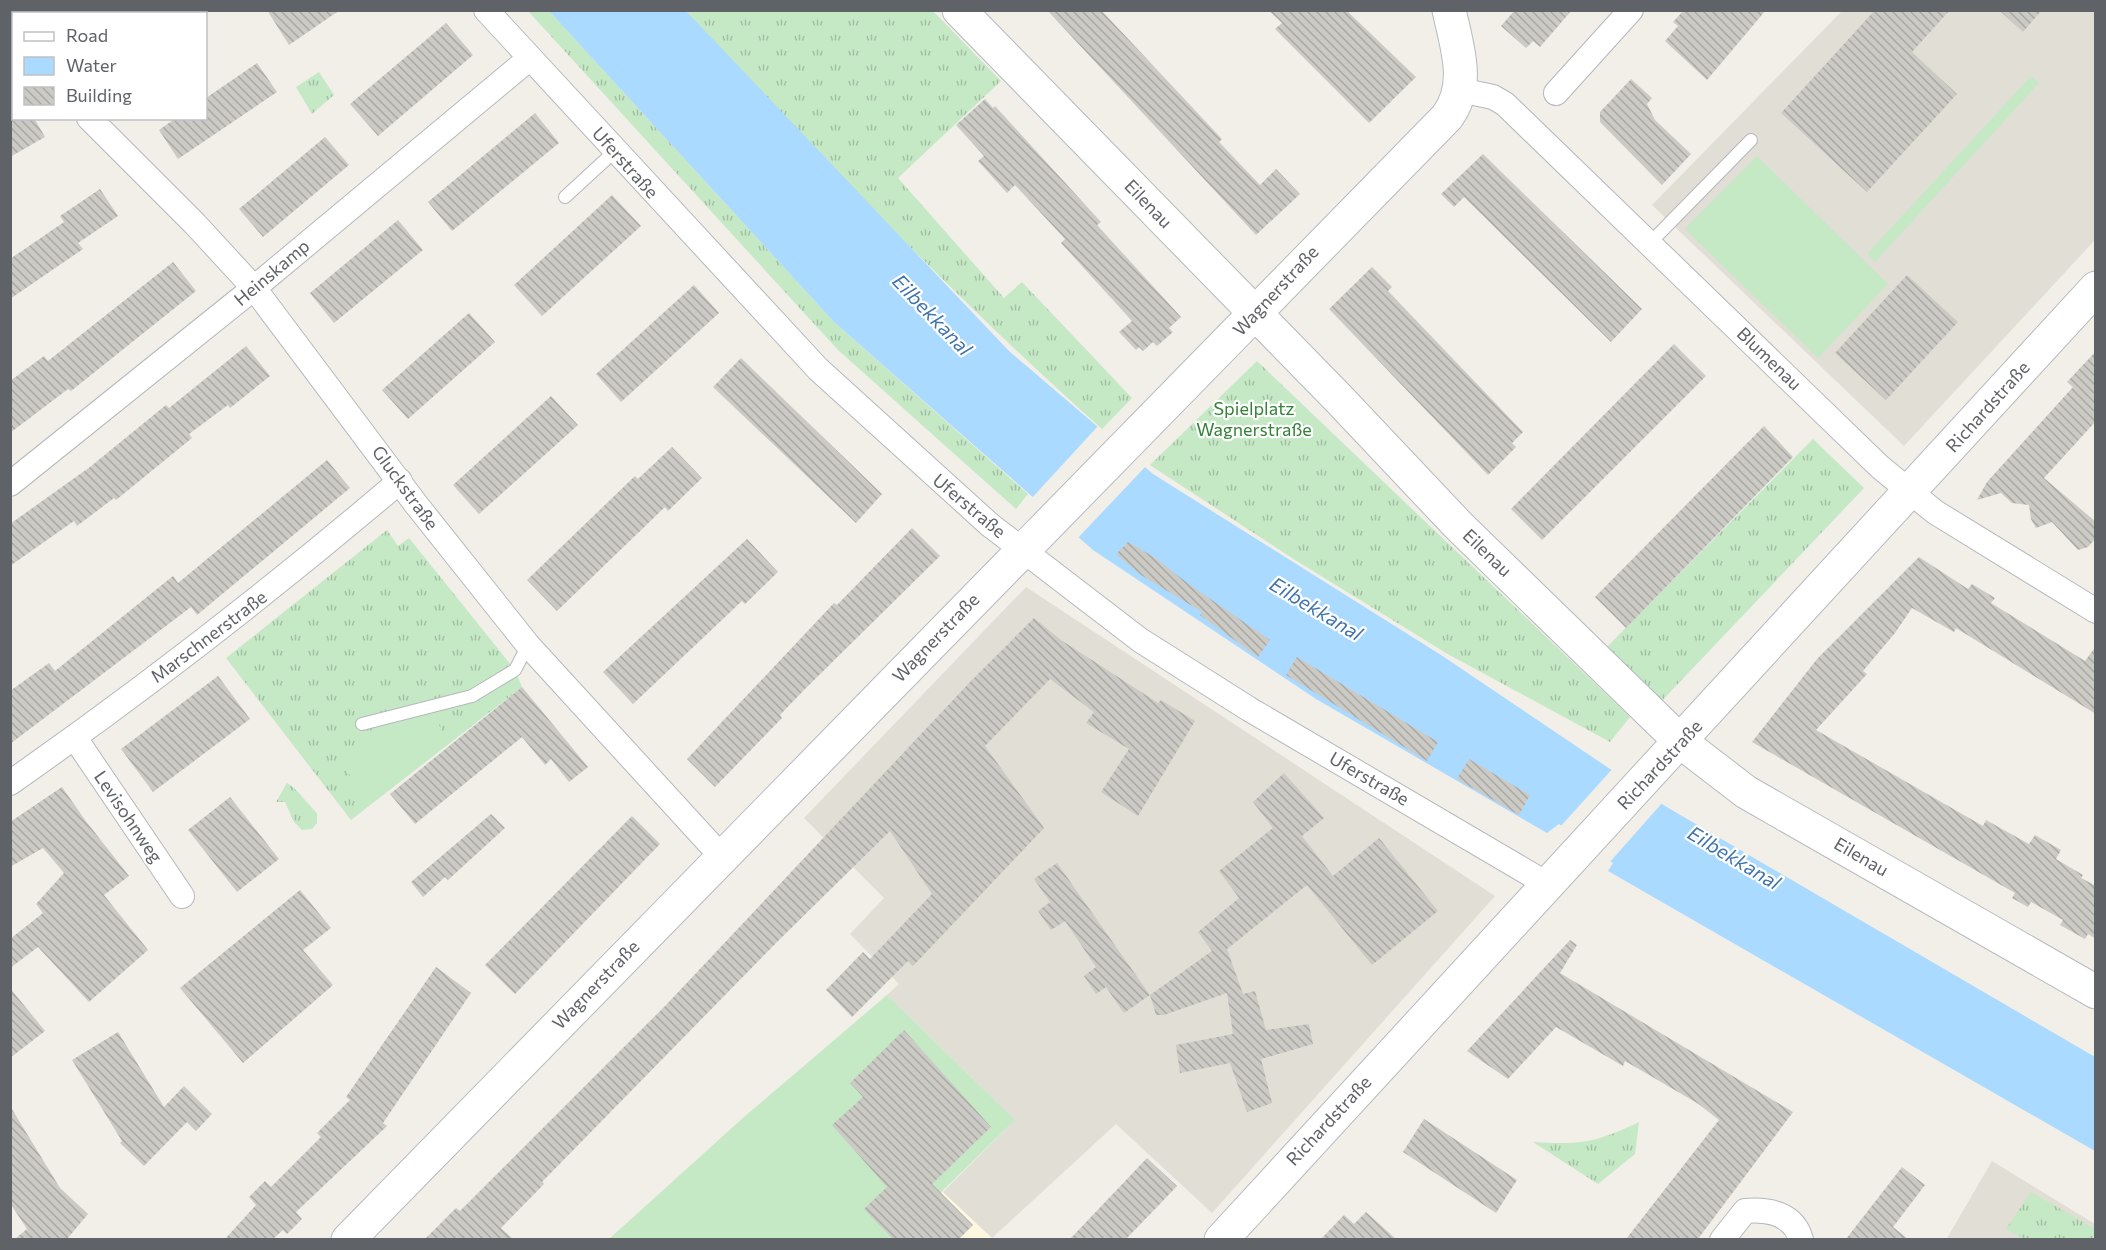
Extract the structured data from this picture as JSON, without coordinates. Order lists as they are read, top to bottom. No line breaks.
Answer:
{"streets":{"street":["Uferstraße","Eilenau","Heinskamp","Wagnerstraße","Blumenau","Richardstraße","Gluckstraße","Marschnerstraße","Levisohnweg"]},"crossings":[["Uferstraße","Heinskamp"],["Uferstraße","Wagnerstraße"],["Uferstraße","Richardstraße"],["Eilenau","Wagnerstraße"],["Eilenau","Richardstraße"],["Heinskamp","Gluckstraße"],["Wagnerstraße","Blumenau"],["Wagnerstraße","Gluckstraße"],["Blumenau","Richardstraße"],["Gluckstraße","Marschnerstraße"],["Marschnerstraße","Levisohnweg"]],"water":["Eilbekkanal"],"parks":["Spielplatz Wagnerstraße"],"legend":["Road","Water","Building"]}
